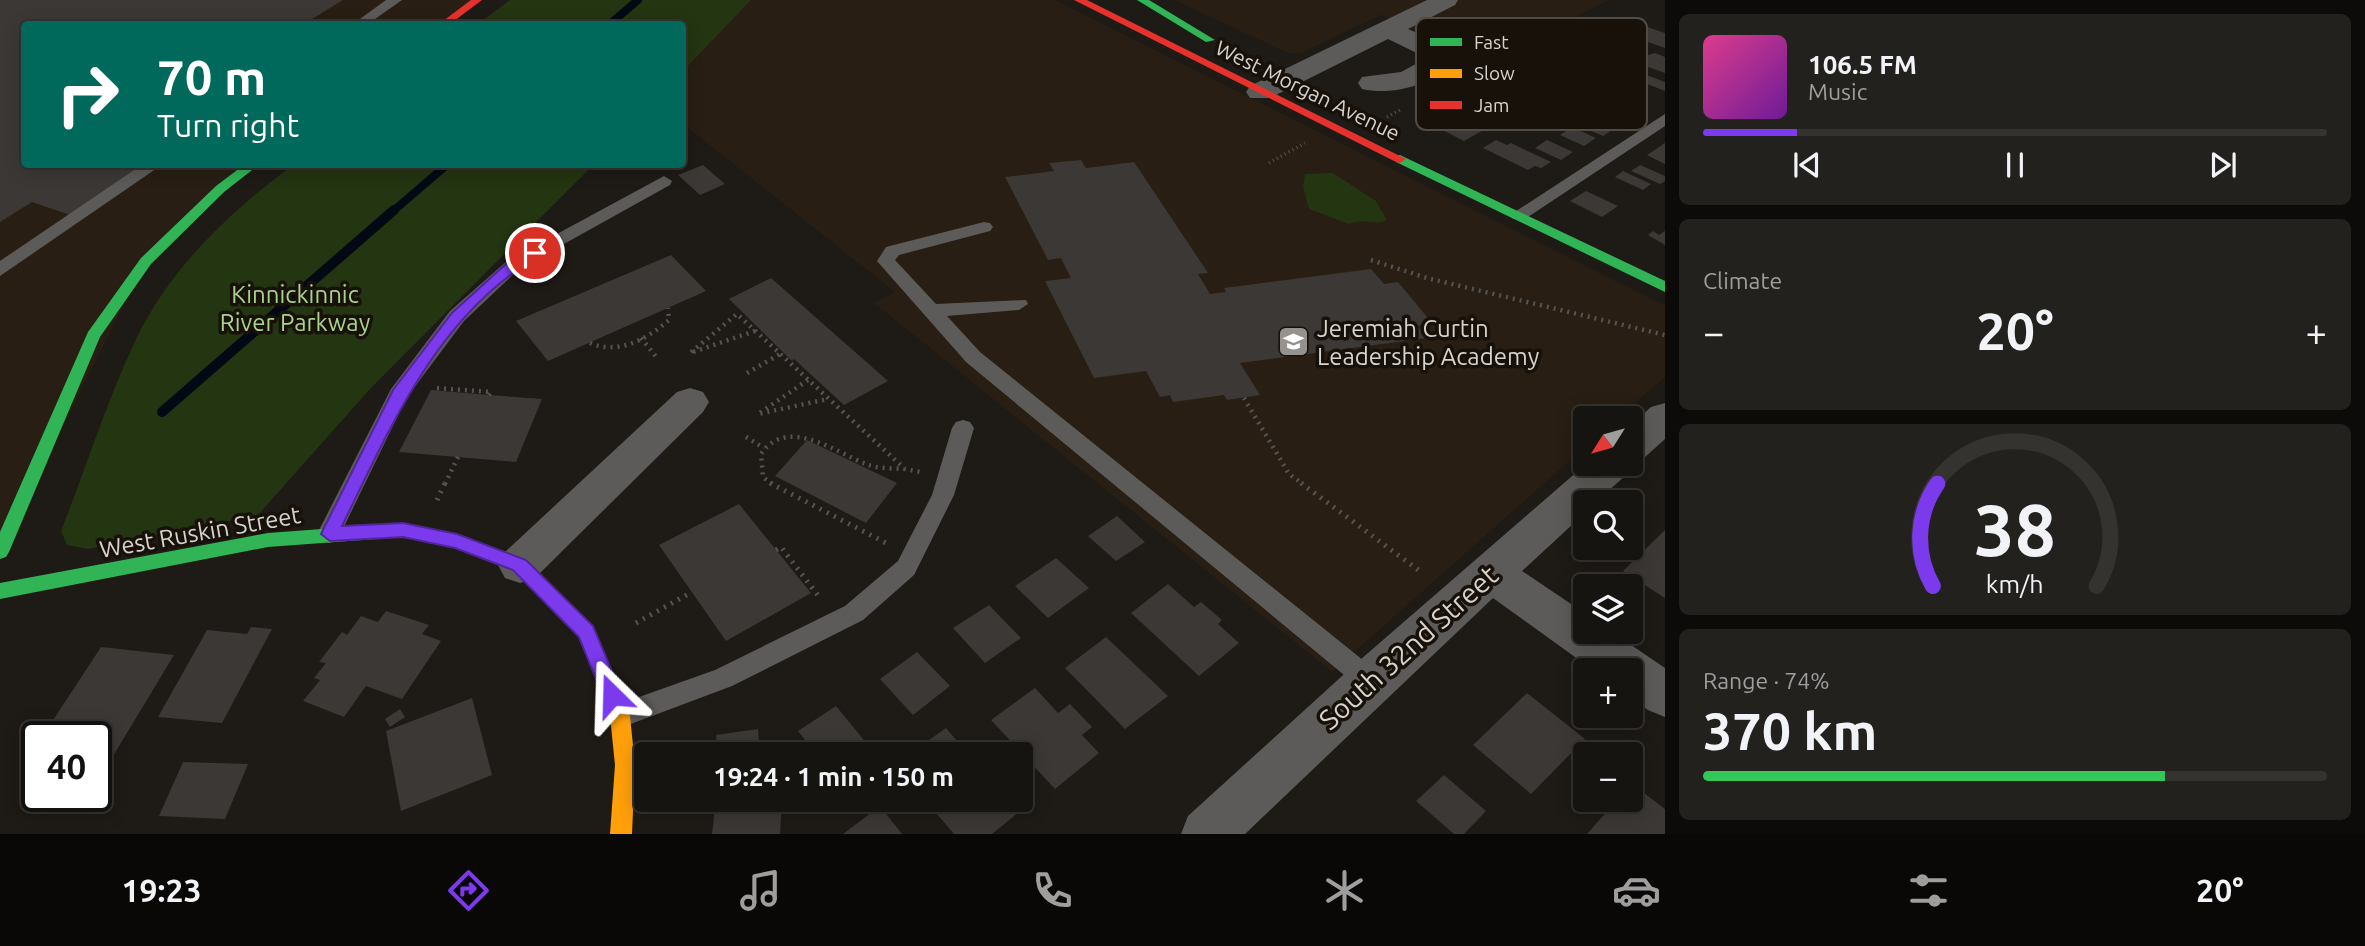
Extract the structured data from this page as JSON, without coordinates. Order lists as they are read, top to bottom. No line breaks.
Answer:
{"streets":{"street":["West Morgan Avenue","West Ruskin Street","South 32nd Street"]},"parks":["Kinnickinnic River Parkway"],"places":{"school or university":["Jeremiah Curtin Leadership Academy"]},"legend":["Fast","Slow","Jam"],"north":"bottom left","page":{"turn":["70 m","Turn right"],"song":["106.5 FM","Music"],"tile":["Climate",["Range · 74%","370 km"]],"heat":["−","20°","+"],"map_buttons":["+","−"],"limit":"40","trip":"19:24 · 1 min · 150 m","tabs":["19:23","20°"],"gauge":["38","km/h"]}}
